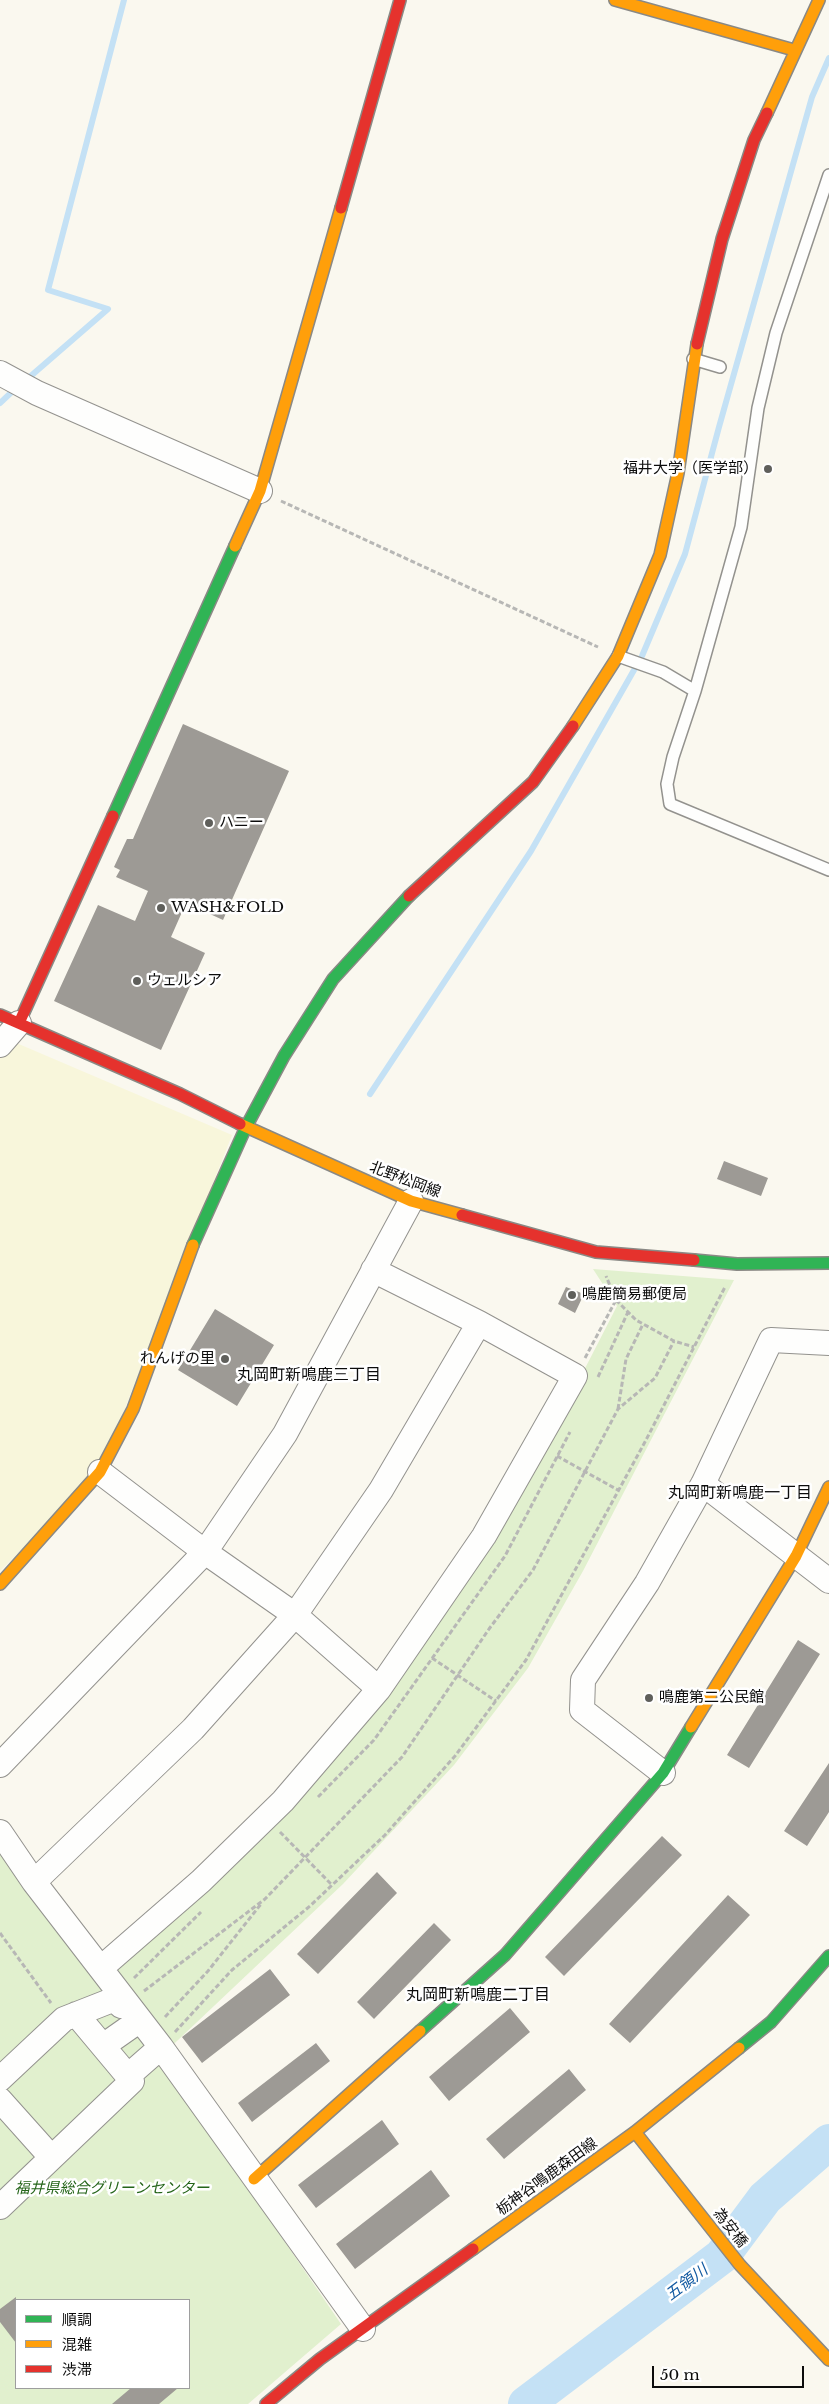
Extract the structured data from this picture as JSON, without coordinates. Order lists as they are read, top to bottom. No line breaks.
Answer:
{"streets":{"street":["北野松岡線","栃神谷鳴鹿森田線","為安橋"]},"crossings":[["栃神谷鳴鹿森田線","為安橋"]],"districts":["丸岡町新鳴鹿三丁目","丸岡町新鳴鹿一丁目","丸岡町新鳴鹿二丁目"],"water":["五領川"],"parks":["福井県総合グリーンセンター"],"places":["福井大学（医学部）","ハニー","WASH&FOLD","ウェルシア","鳴鹿簡易郵便局","れんげの里","鳴鹿第二公民館"],"legend":["順調","混雑","渋滞"],"scale_bar":"50 m"}
